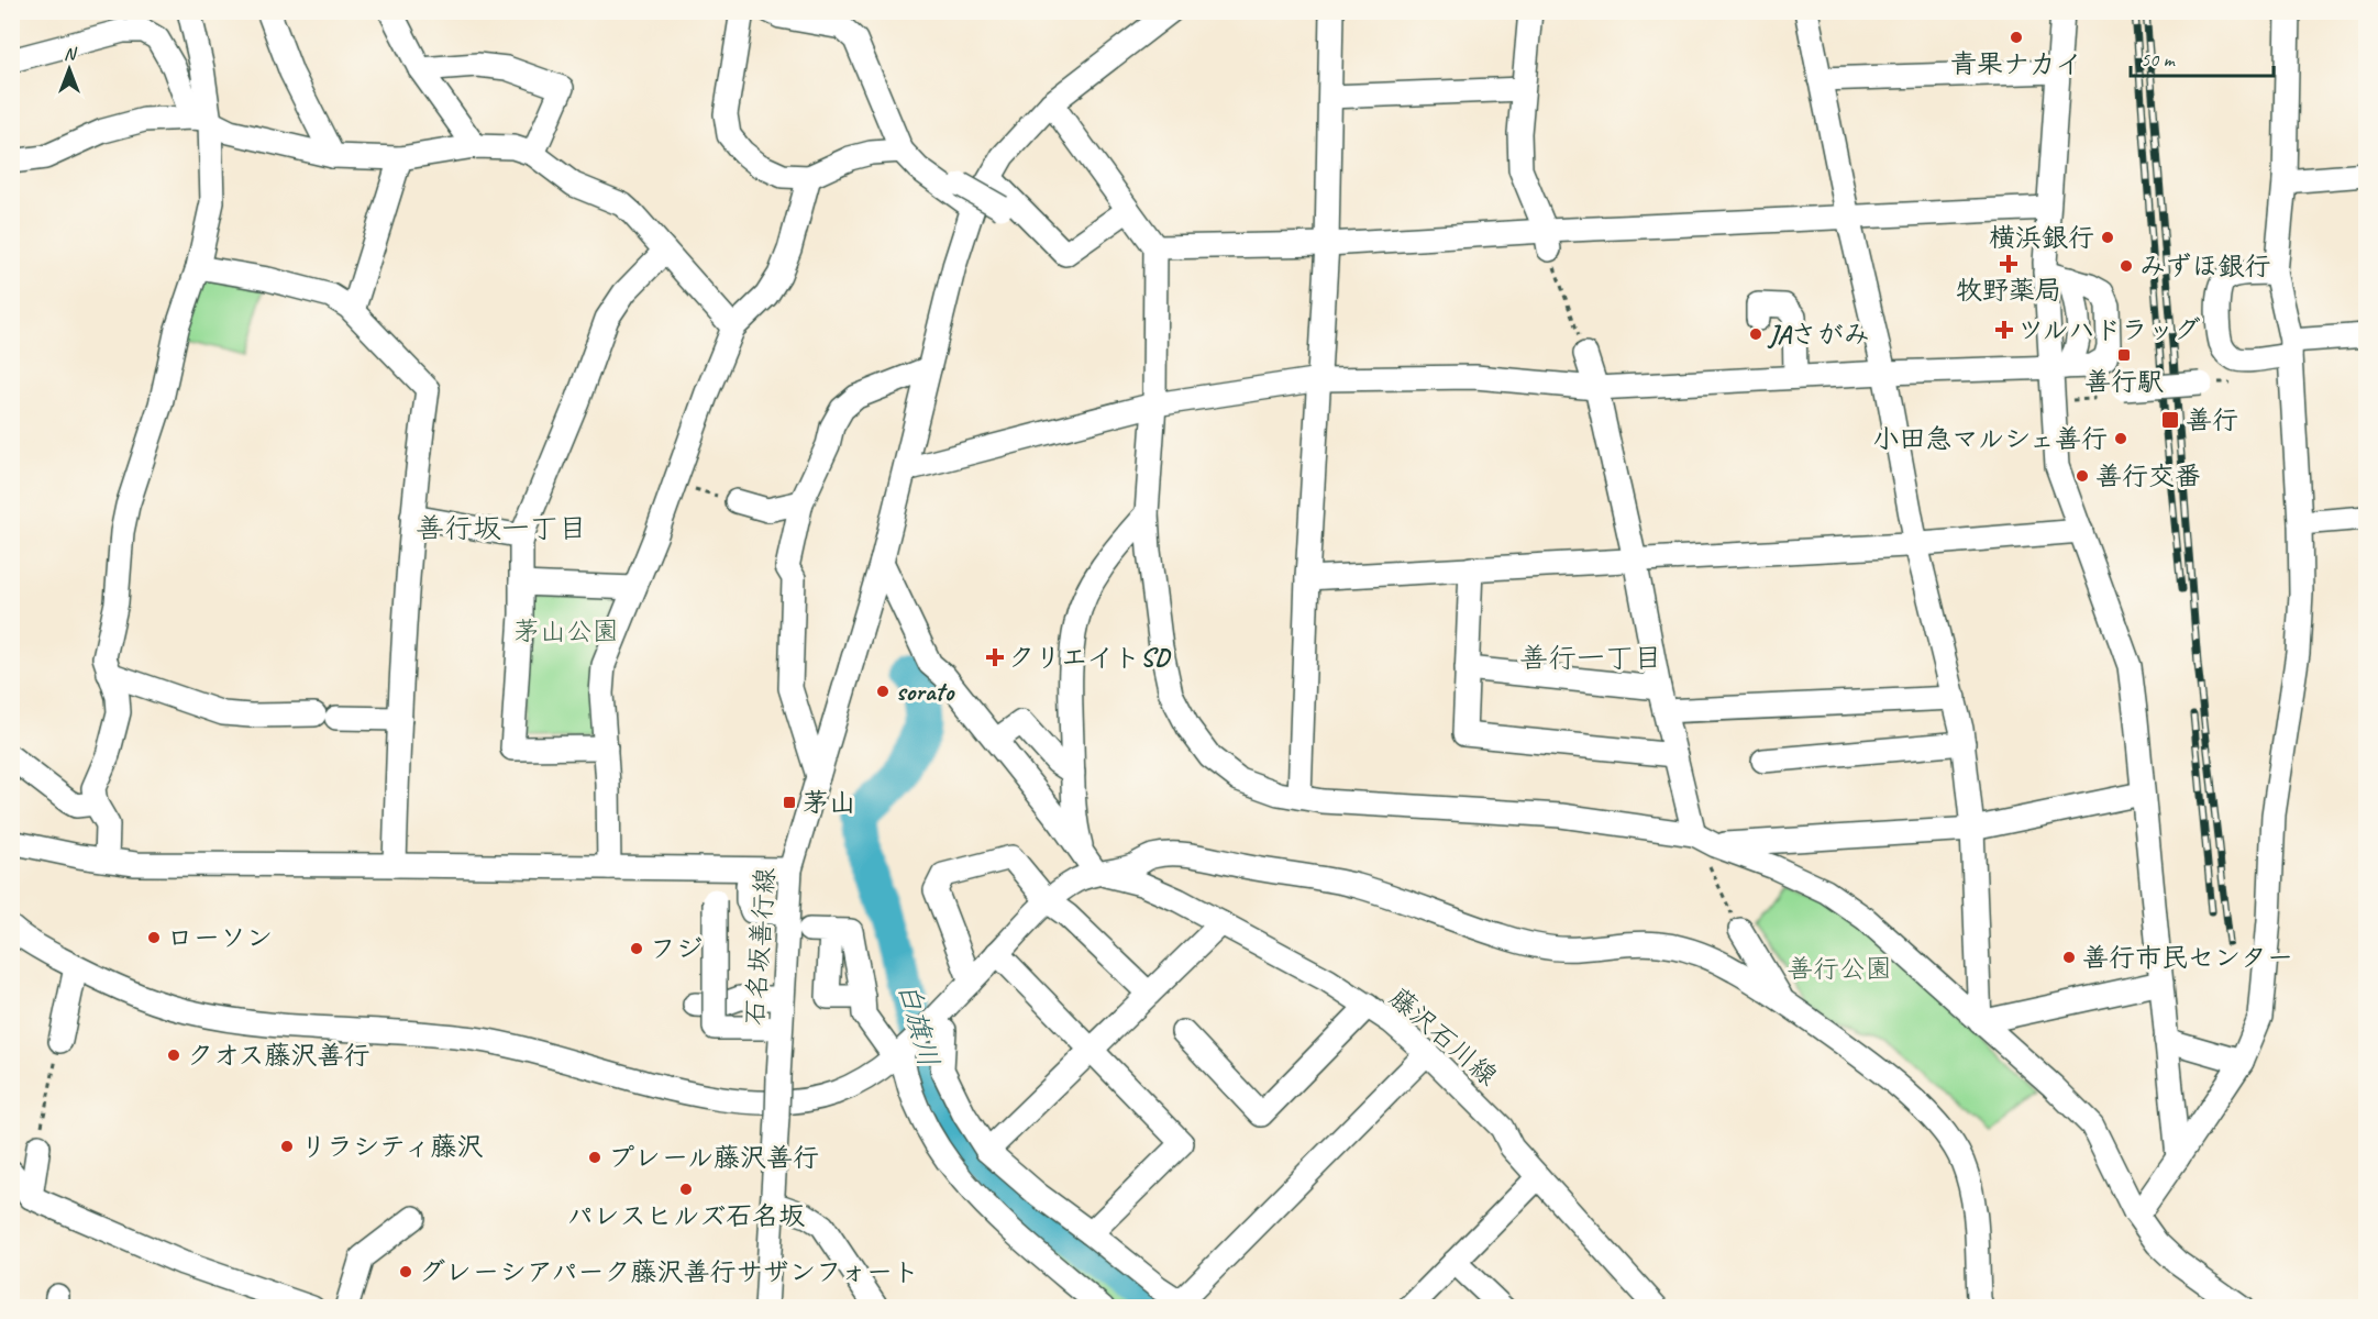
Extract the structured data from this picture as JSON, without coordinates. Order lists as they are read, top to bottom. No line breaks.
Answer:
{"streets":{"street":["石名坂善行線","藤沢石川線"]},"districts":["善行坂一丁目","善行一丁目"],"water":["白旗川"],"parks":["茅山公園","善行公園"],"places":{"other":["青果ナカイ","横浜銀行","みずほ銀行","JAさがみ","小田急マルシェ善行","善行交番","sorato","ローソン","フジ","善行市民センター","クオス藤沢善行","リラシティ藤沢","プレール藤沢善行","パレスヒルズ石名坂","グレーシアパーク藤沢善行サザンフォート"],"health":["牧野薬局","ツルハドラッグ","クリエイトSD"],"transit":["善行駅","善行","茅山"]},"scale_bar":"50 m","north":"top"}
